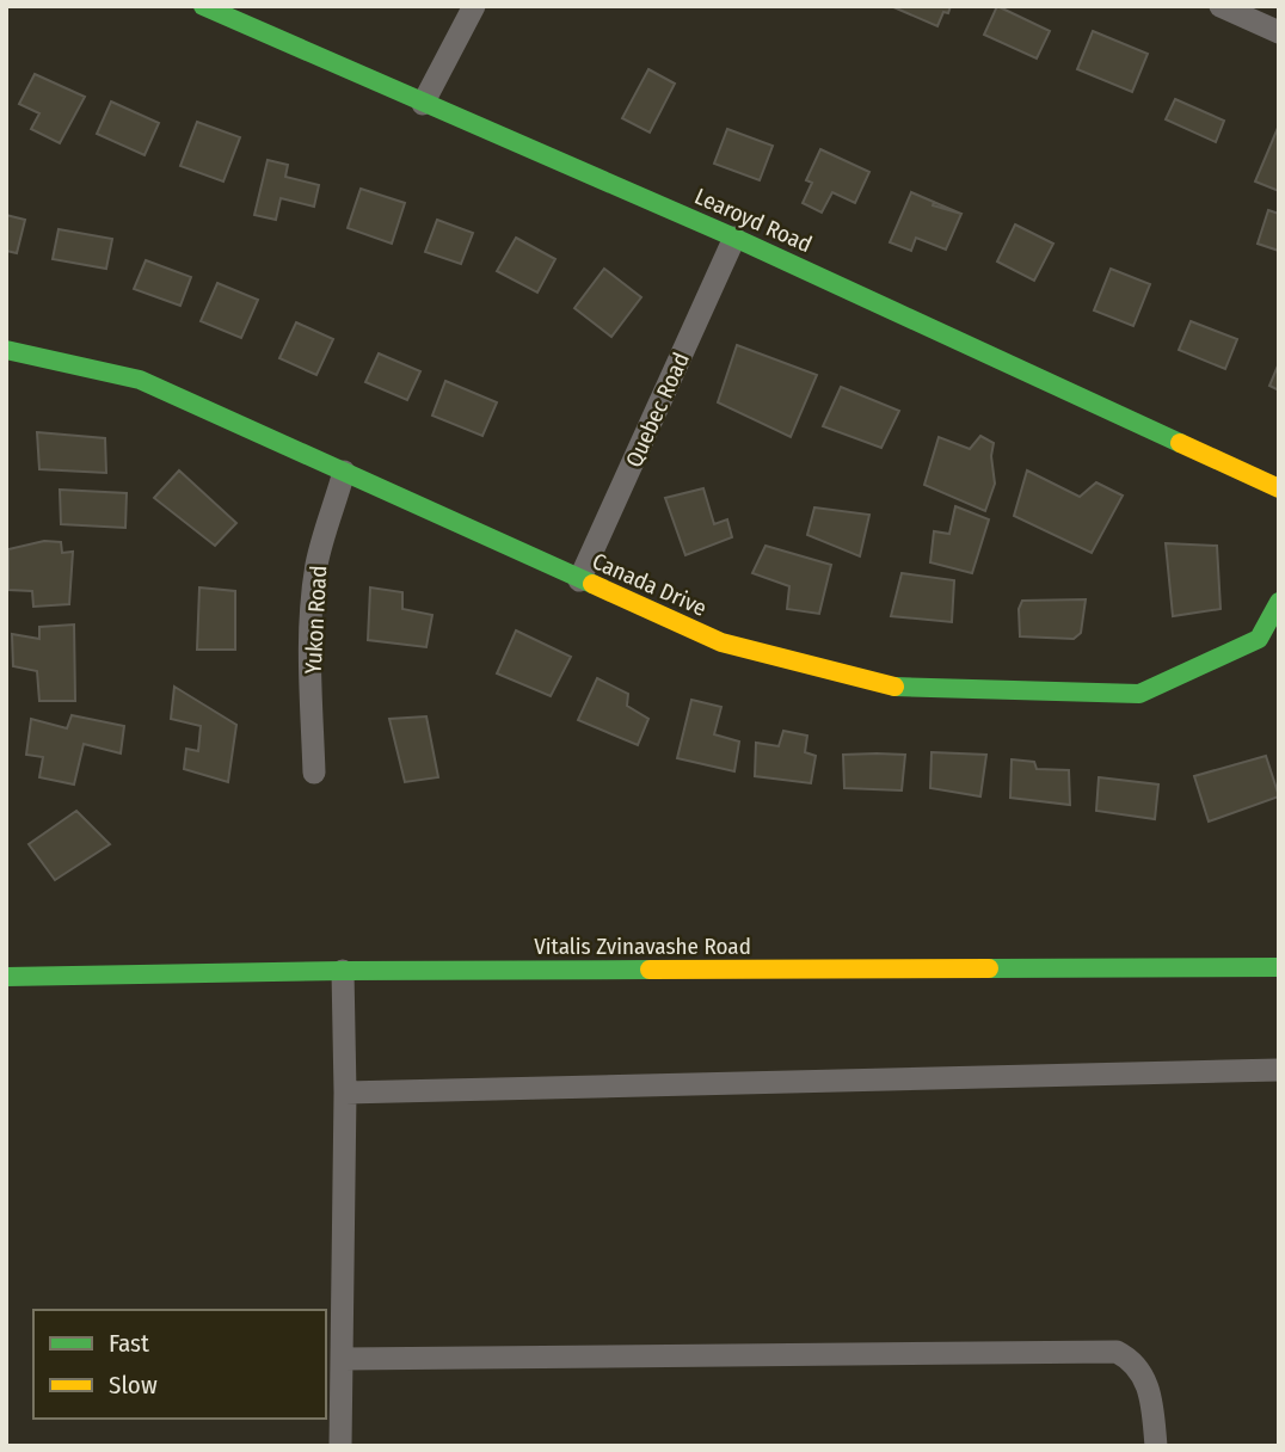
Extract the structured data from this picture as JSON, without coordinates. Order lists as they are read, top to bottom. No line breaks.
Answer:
{"streets":{"street":["Learoyd Road","Quebec Road","Canada Drive","Yukon Road","Vitalis Zvinavashe Road"]},"crossings":[["Learoyd Road","Quebec Road"],["Quebec Road","Canada Drive"],["Canada Drive","Yukon Road"]],"legend":["Fast","Slow"]}
